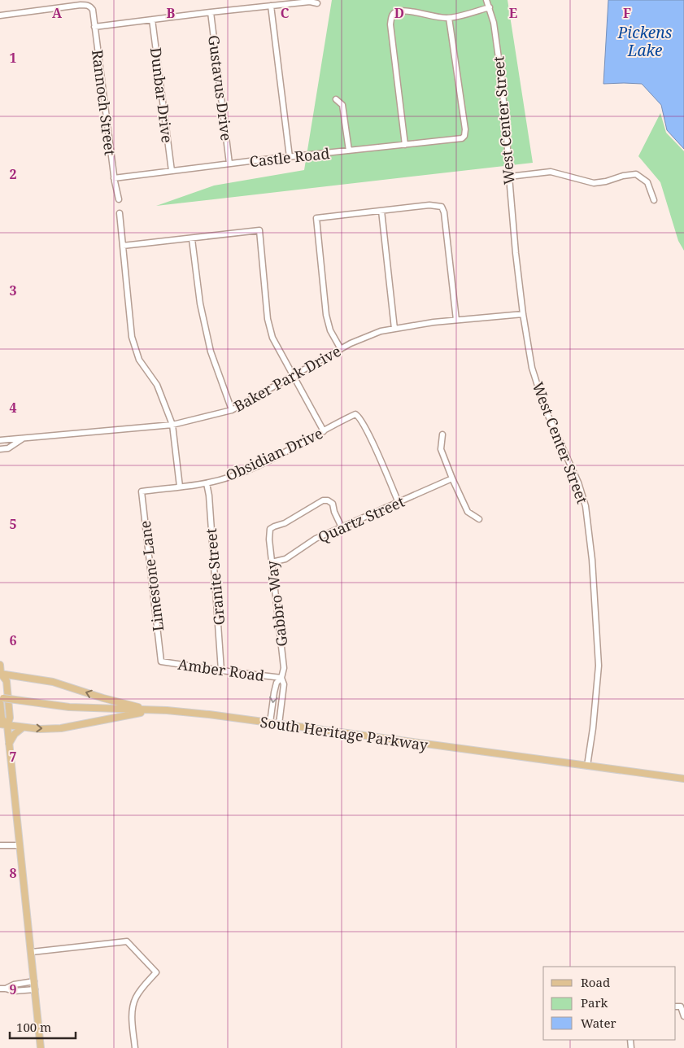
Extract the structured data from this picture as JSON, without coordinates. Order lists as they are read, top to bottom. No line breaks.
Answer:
{"streets":{"main road":["South Heritage Parkway"],"street":["Gustavus Drive","Dunbar Drive","Rannoch Street","West Center Street","Castle Road","Baker Park Drive","Obsidian Drive","Quartz Street","Limestone Lane","Granite Street","Gabbro Way","Amber Road"]},"crossings":[["Gustavus Drive","Castle Road"],["Dunbar Drive","Castle Road"],["Rannoch Street","Castle Road"],["West Center Street","Baker Park Drive"],["West Center Street","South Heritage Parkway"],["Obsidian Drive","Quartz Street"],["Obsidian Drive","Limestone Lane"],["Obsidian Drive","Granite Street"],["Quartz Street","Gabbro Way"],["Limestone Lane","Amber Road"],["Granite Street","Amber Road"],["Gabbro Way","Amber Road"],["Gabbro Way","South Heritage Parkway"]],"water":["Pickens Lake"],"legend":["Road","Park","Water"],"scale_bar":"100 m","grid":{"columns":["A","B","C","D","E","F"],"rows":["1","2","3","4","5","6","7","8","9"]}}
